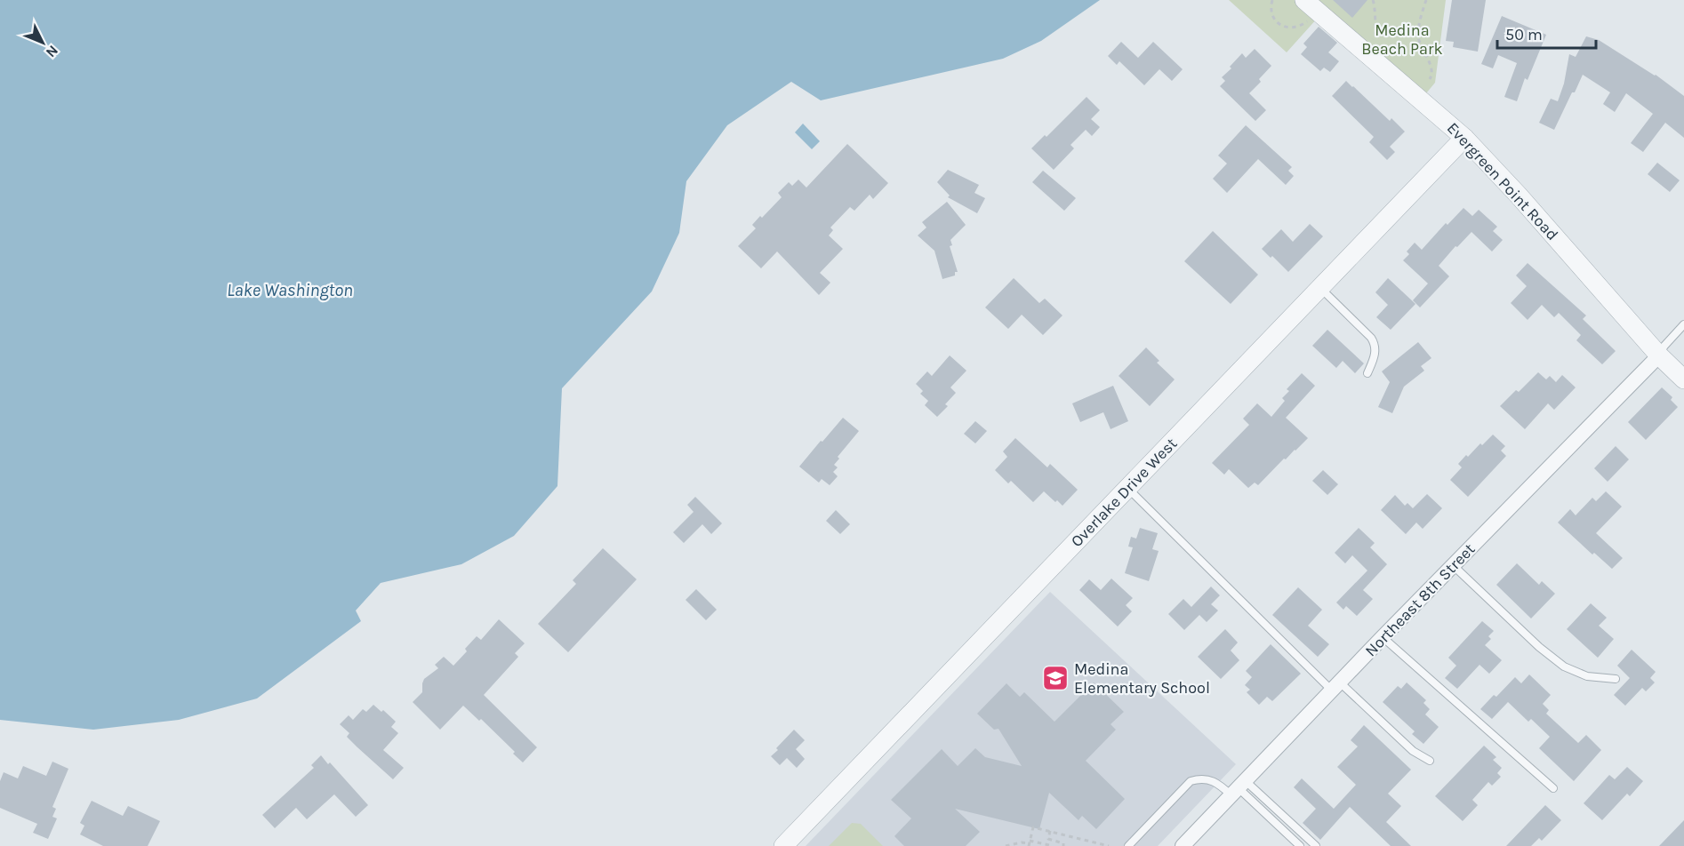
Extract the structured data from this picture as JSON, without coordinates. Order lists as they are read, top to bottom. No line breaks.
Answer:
{"streets":{"street":["Evergreen Point Road","Overlake Drive West","Northeast 8th Street"]},"crossings":[["Evergreen Point Road","Overlake Drive West"],["Evergreen Point Road","Northeast 8th Street"]],"water":["Lake Washington"],"parks":["Medina Beach Park"],"places":{"school or university":["Medina Elementary School"]},"scale_bar":"50 m","north":"bottom right"}
